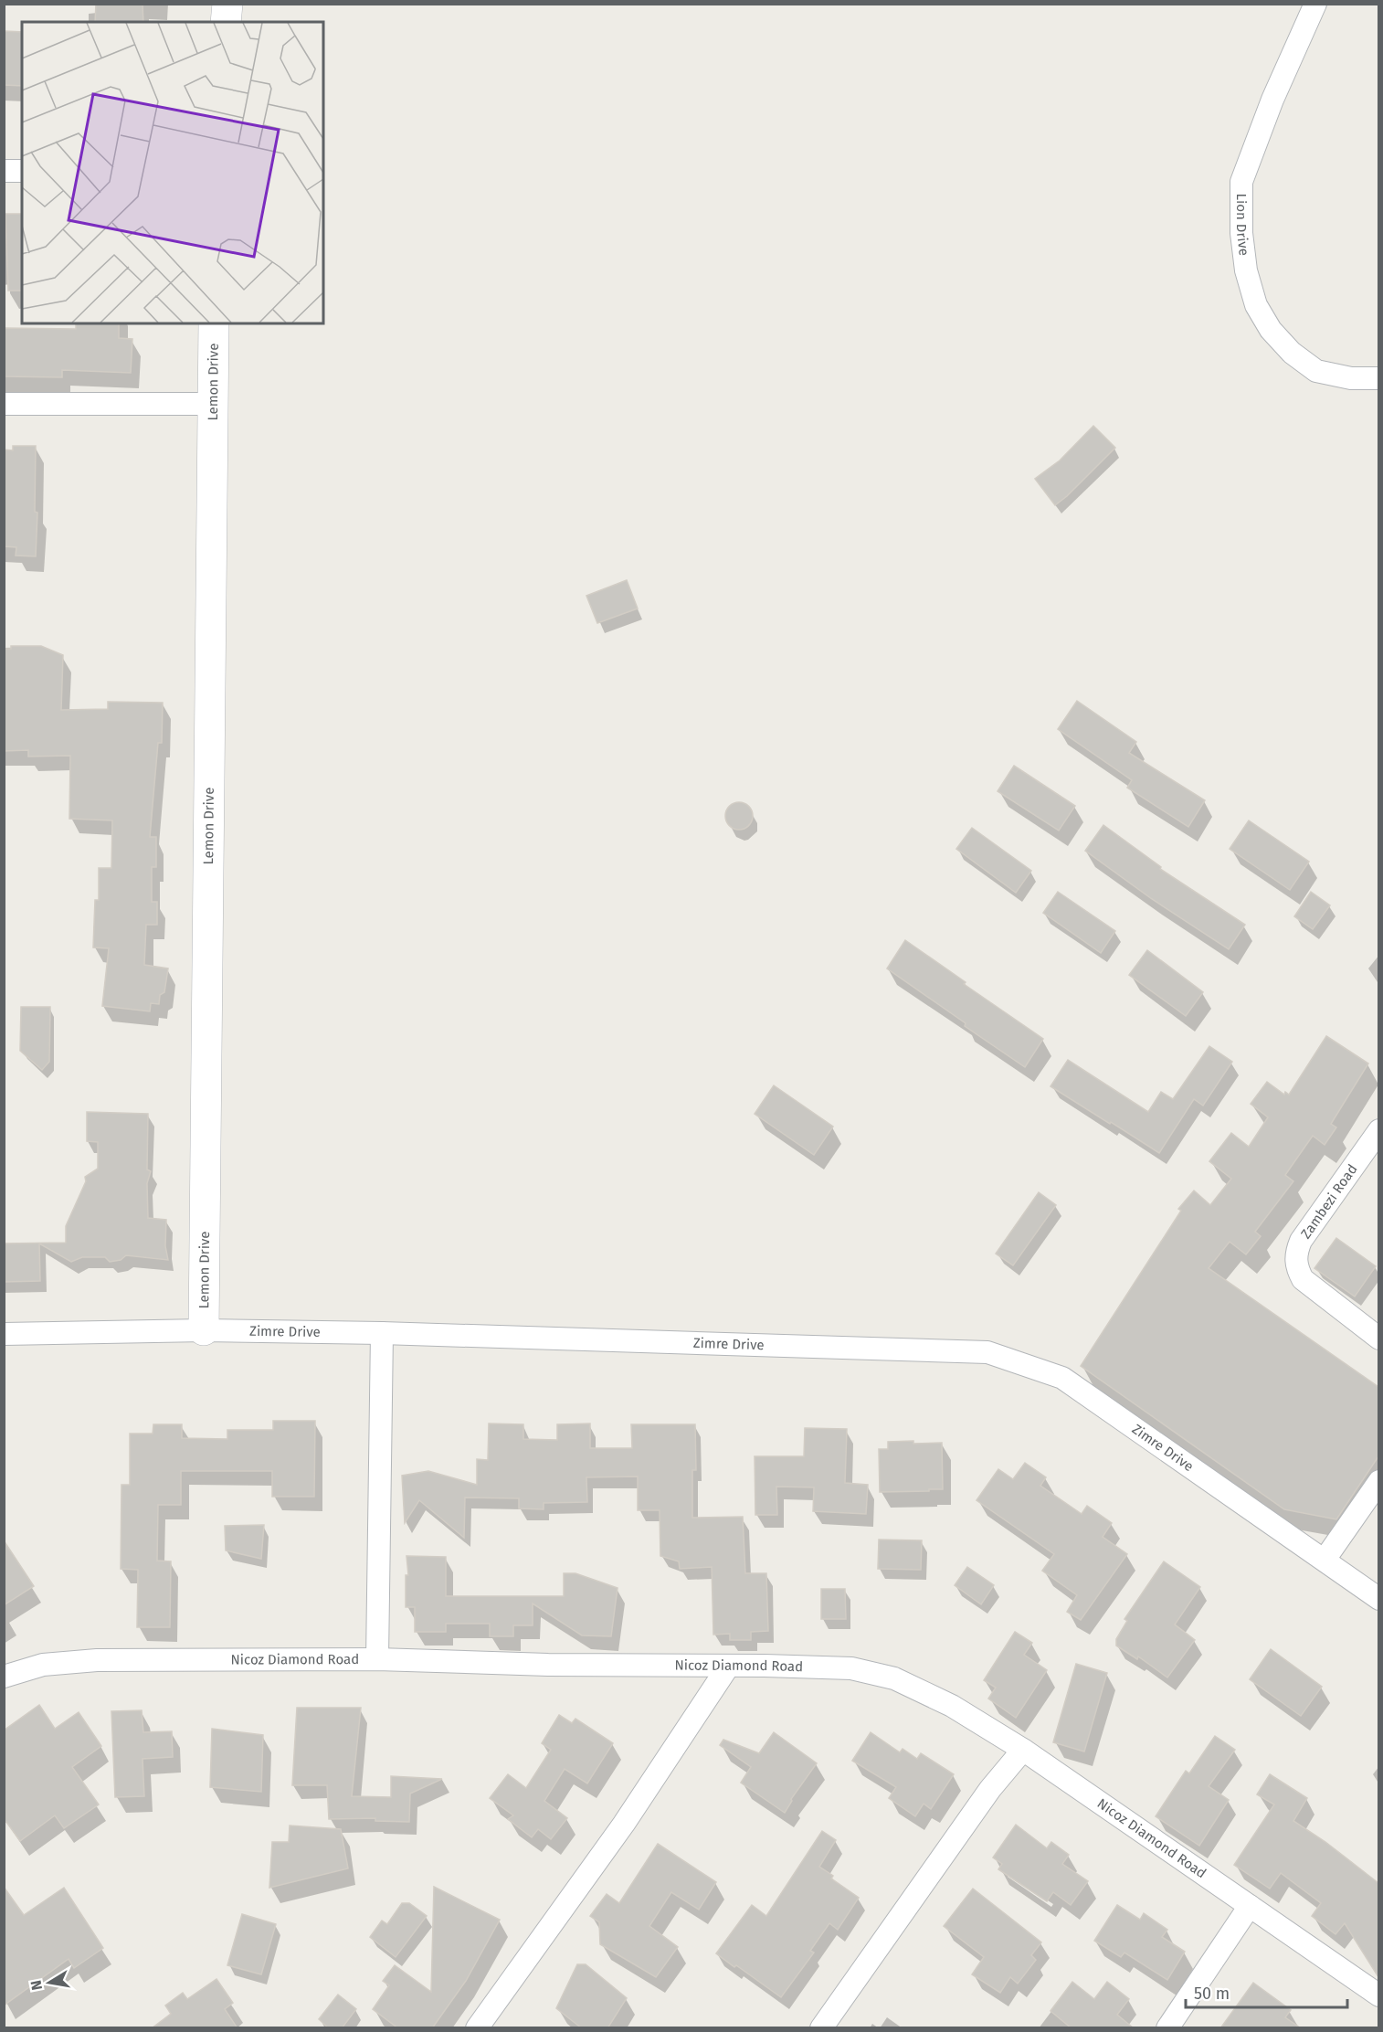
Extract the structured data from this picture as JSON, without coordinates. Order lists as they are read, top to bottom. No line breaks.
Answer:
{"streets":{"street":["Lion Drive","Lemon Drive","Zambezi Road","Zimre Drive","Nicoz Diamond Road"]},"crossings":[["Lemon Drive","Zimre Drive"]],"scale_bar":"50 m","north":"left"}
